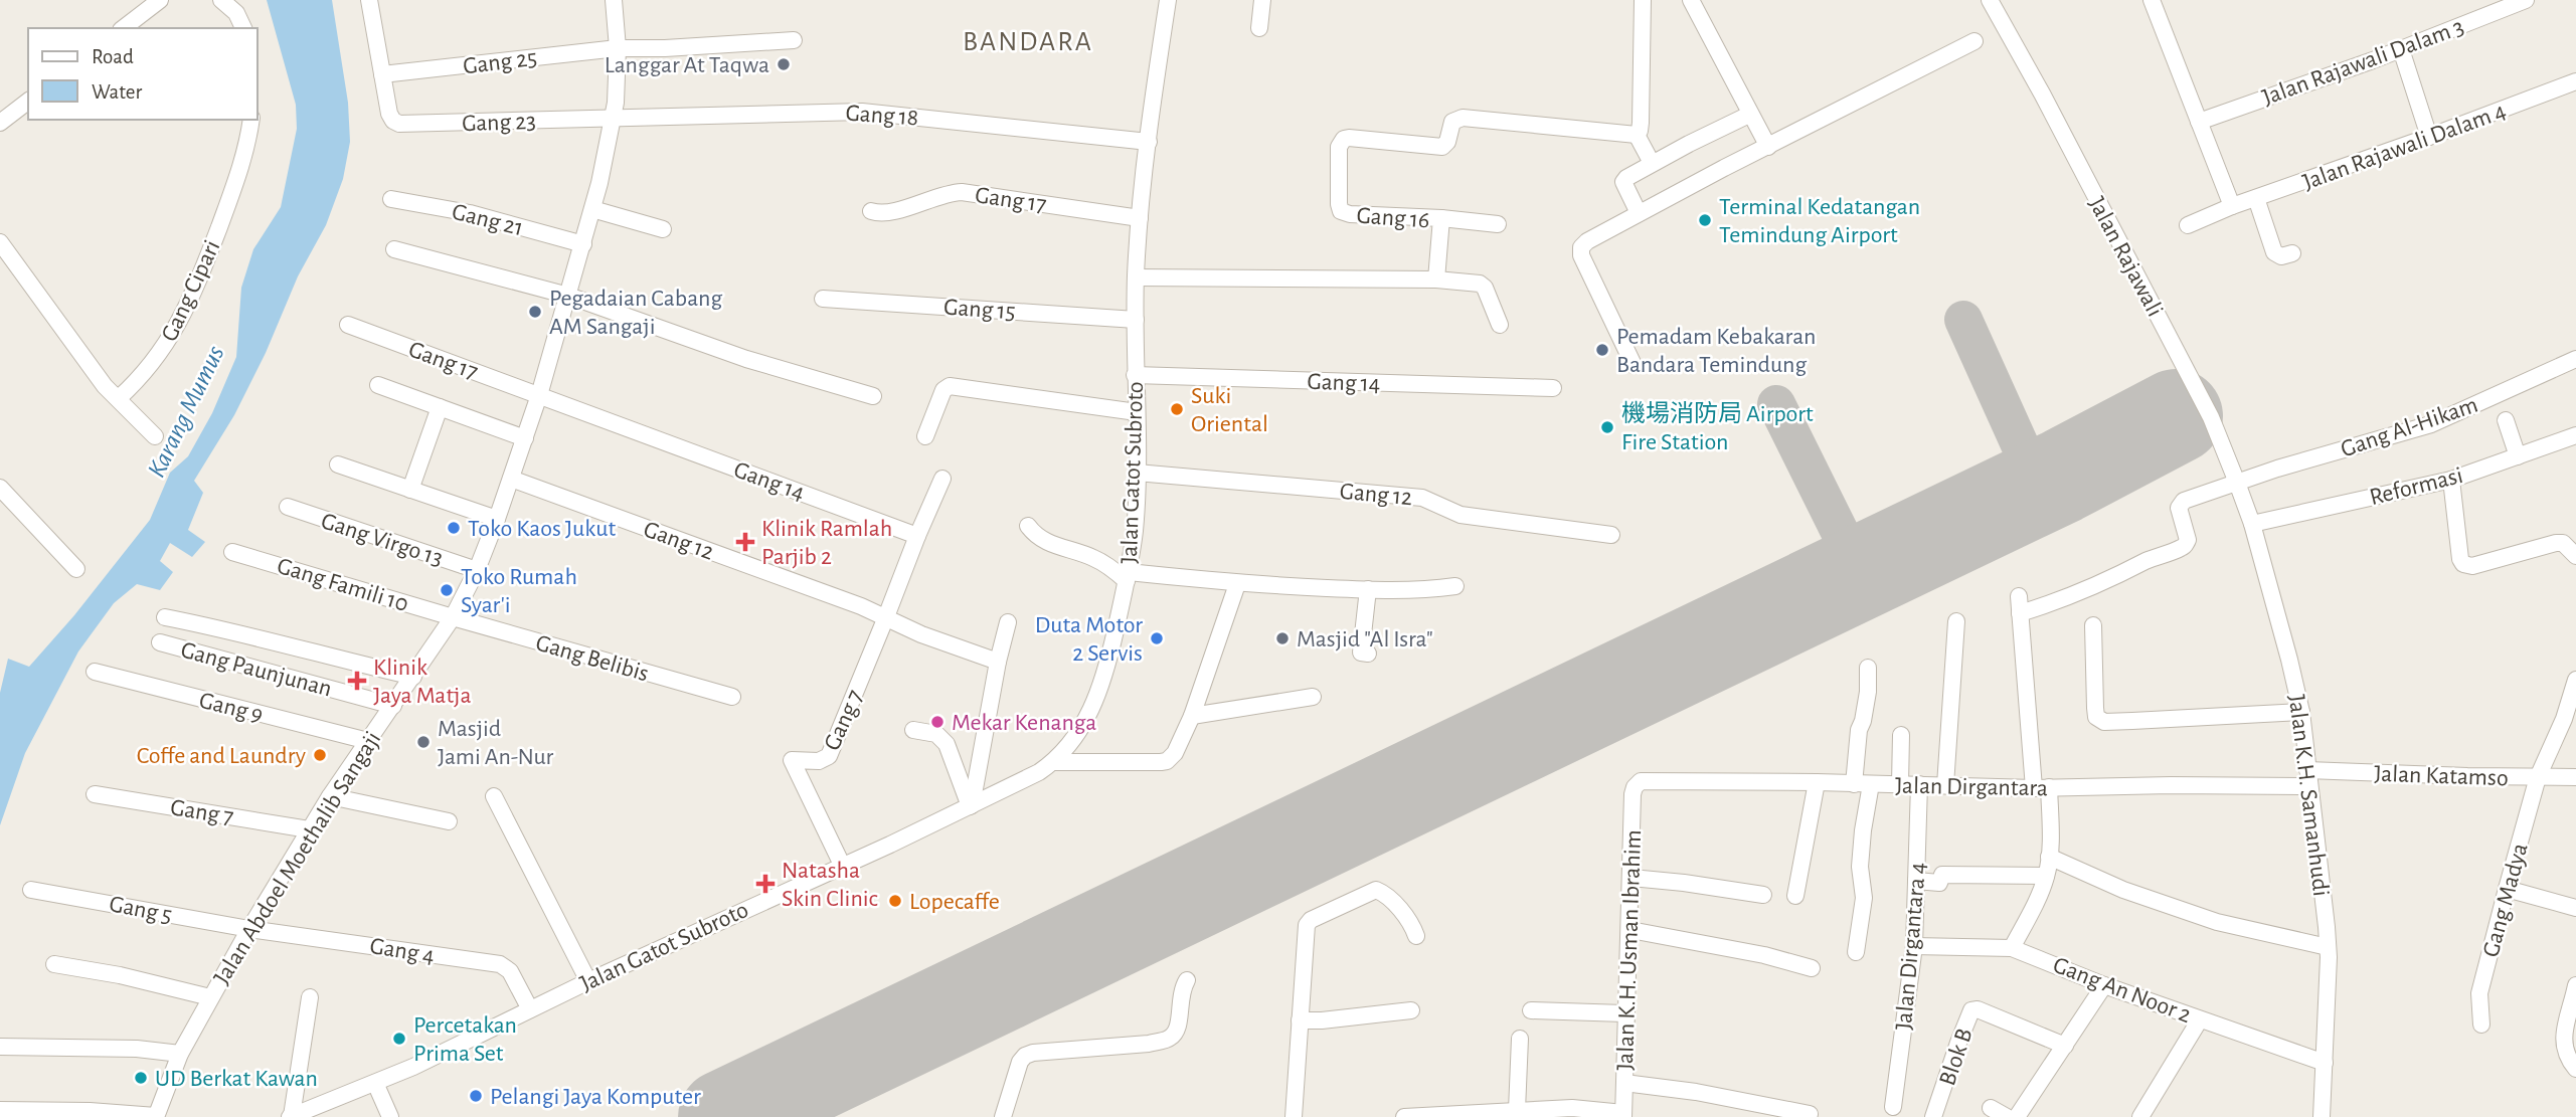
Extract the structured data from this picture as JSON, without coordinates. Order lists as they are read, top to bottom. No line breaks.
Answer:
{"streets":{"street":["Gang 25","Jalan Rajawali Dalam 3","Gang 18","Gang 23","Jalan Rajawali Dalam 4","Gang 17","Gang 16","Gang 21","Jalan Rajawali","Gang Cipari","Gang 15","Gang 14","Gang Al-Hikam","Jalan Gatot Subroto","Reformasi","Gang 12","Gang Virgo 13","Gang Famili 10","Gang Belibis","Gang Paunjunan","Gang 9","Gang 7","Jalan Katamso","Jalan Dirgantara","Jalan K.H. Samanhudi","Jalan Abdoel Moethalib Sangaji","Gang Madya","Gang 5","Jalan Dirgantara 4","Gang 4","Jalan K.H. Usman Ibrahim","Gang An Noor 2","Blok B"]},"crossings":[["Gang 25","Gang 23"],["Gang 25","Jalan Abdoel Moethalib Sangaji"],["Gang 18","Gang 23"],["Gang 18","Jalan Gatot Subroto"],["Gang 18","Jalan Abdoel Moethalib Sangaji"],["Gang 23","Jalan Abdoel Moethalib Sangaji"],["Gang 17","Gang 14"],["Gang 17","Jalan Gatot Subroto"],["Gang 17","Jalan Abdoel Moethalib Sangaji"],["Gang 21","Jalan Abdoel Moethalib Sangaji"],["Jalan Rajawali","Gang Al-Hikam"],["Jalan Rajawali","Jalan K.H. Samanhudi"],["Gang 15","Jalan Gatot Subroto"],["Gang 14","Jalan Gatot Subroto"],["Gang 14","Jalan Abdoel Moethalib Sangaji"],["Gang Al-Hikam","Jalan Dirgantara"],["Gang Al-Hikam","Jalan K.H. Samanhudi"],["Jalan Gatot Subroto","Gang 12"],["Jalan Gatot Subroto","Gang 7"],["Jalan Gatot Subroto","Gang 4"],["Reformasi","Jalan K.H. Samanhudi"],["Gang 12","Gang 7"],["Gang 12","Jalan Abdoel Moethalib Sangaji"],["Gang Virgo 13","Jalan Abdoel Moethalib Sangaji"],["Gang Famili 10","Gang Belibis"],["Gang Famili 10","Jalan Abdoel Moethalib Sangaji"],["Gang Belibis","Jalan Abdoel Moethalib Sangaji"],["Gang Paunjunan","Jalan Abdoel Moethalib Sangaji"],["Gang 9","Jalan Abdoel Moethalib Sangaji"],["Gang 7","Jalan Abdoel Moethalib Sangaji"],["Jalan Katamso","Jalan Dirgantara"],["Jalan Katamso","Jalan K.H. Samanhudi"],["Jalan Katamso","Gang Madya"],["Jalan Dirgantara","Jalan K.H. Samanhudi"],["Jalan Dirgantara","Jalan Dirgantara 4"],["Jalan Dirgantara","Jalan K.H. Usman Ibrahim"],["Jalan K.H. Samanhudi","Gang An Noor 2"],["Jalan Abdoel Moethalib Sangaji","Gang 5"],["Jalan Abdoel Moethalib Sangaji","Gang 4"],["Gang 5","Gang 4"],["Jalan Dirgantara 4","Gang An Noor 2"]],"districts":["BANDARA"],"water":["Karang Mumus"],"places":{"other":["Langgar At Taqwa","Terminal Kedatangan Temindung Airport","Pegadaian Cabang AM Sangaji","Pemadam Kebakaran Bandara Temindung","Suki Oriental","機場消防局 Airport Fire Station","Toko Kaos Jukut","Toko Rumah Syar'i","Duta Motor 2 Servis","Masjid \"Al Isra\"","Mekar Kenanga","Masjid Jami An-Nur","Coffe and Laundry","Lopecaffe","Percetakan Prima Set","UD Berkat Kawan","Pelangi Jaya Komputer"],"health":["Klinik Ramlah Parjib 2","Klinik Jaya Matja","Natasha Skin Clinic"]},"legend":["Road","Water"]}
